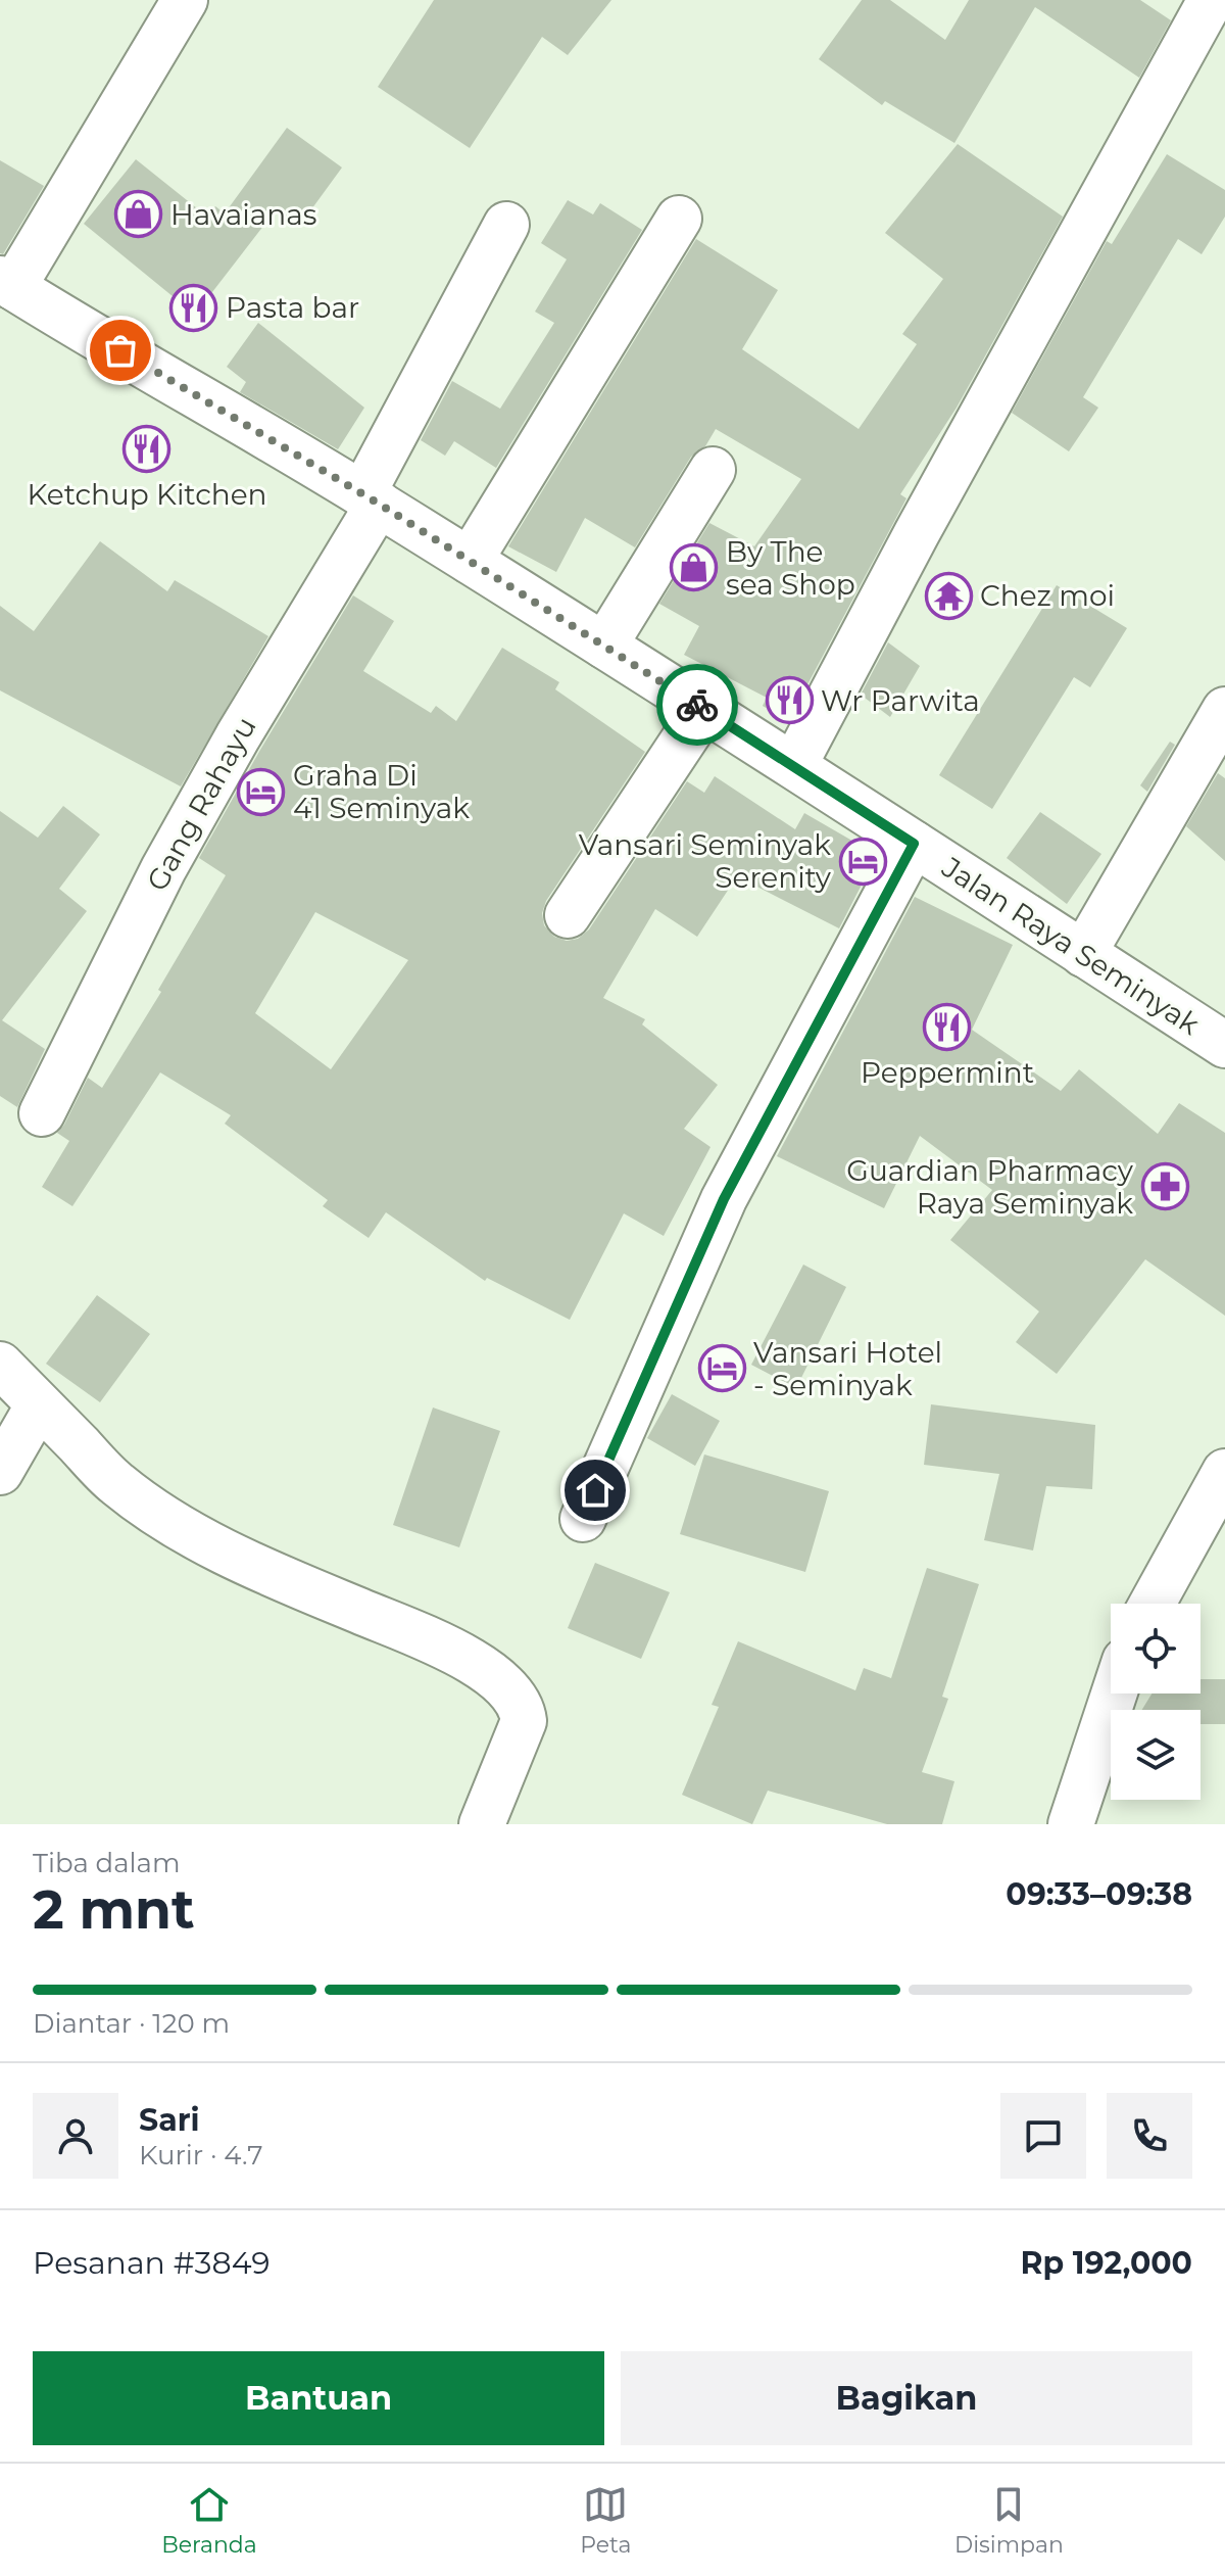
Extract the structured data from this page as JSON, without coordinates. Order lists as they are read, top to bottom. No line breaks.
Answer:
{"streets":{"street":["Gang Rahayu","Jalan Raya Seminyak"]},"crossings":[["Gang Rahayu","Jalan Raya Seminyak"]],"places":{"shop":["Havaianas","By The sea Shop"],"restaurant":["Pasta bar","Ketchup Kitchen","Wr Parwita","Peppermint"],"temple":["Chez moi"],"hotel":["Graha Di 41 Seminyak","Vansari Seminyak Serenity","Vansari Hotel - Seminyak"],"pharmacy":["Guardian Pharmacy Raya Seminyak"]},"page":{"heading":["2 mnt","Tiba dalam","09:33–09:38"],"panel":["Sari","Kurir · 4.7","Pesanan #3849","Rp 192,000"],"bar":"Diantar · 120 m","buttons":["Bantuan","Bagikan"],"tabs":["Beranda","Peta","Disimpan"]}}
